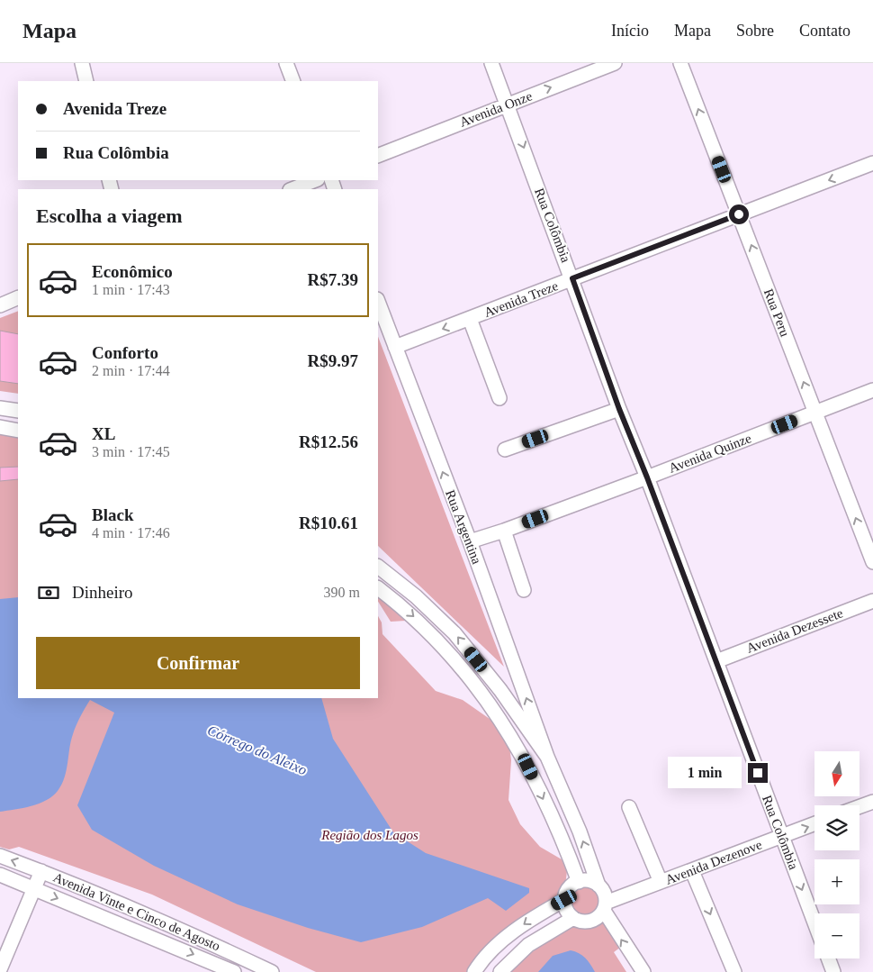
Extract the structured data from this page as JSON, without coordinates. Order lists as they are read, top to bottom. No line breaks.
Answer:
{"streets":{"street":["Avenida Onze","Rua Colômbia","Avenida Treze","Rua Peru","Avenida Quinze","Rua Argentina","Avenida Dezessete","Avenida Dezenove","Avenida Vinte e Cinco de Agosto"]},"crossings":[["Avenida Onze","Rua Colômbia"],["Rua Colômbia","Avenida Treze"],["Rua Colômbia","Avenida Quinze"],["Rua Colômbia","Avenida Dezessete"],["Rua Colômbia","Avenida Dezenove"],["Avenida Treze","Rua Peru"],["Avenida Treze","Rua Argentina"],["Rua Peru","Avenida Quinze"],["Avenida Quinze","Rua Argentina"]],"one_way":["Avenida Onze","Avenida Treze","Rua Peru"],"water":["Córrego do Aleixo"],"parks":["Região dos Lagos"],"north":"bottom","page":{"header":"Mapa","nav":["Início","Mapa","Sobre","Contato"],"banner":["Avenida Treze","Rua Colômbia"],"heading":"Escolha a viagem","list":[{"name":"Econômico","note":"1 min · 17:43","value":"R$7.39"},{"name":"Conforto","note":"2 min · 17:44","value":"R$9.97"},{"name":"XL","note":"3 min · 17:45","value":"R$12.56"},{"name":"Black","note":"4 min · 17:46","value":"R$10.61"}],"pay":["Dinheiro","390 m"],"buttons":"Confirmar","map_buttons":["+","−"],"bubble":"1 min"}}
